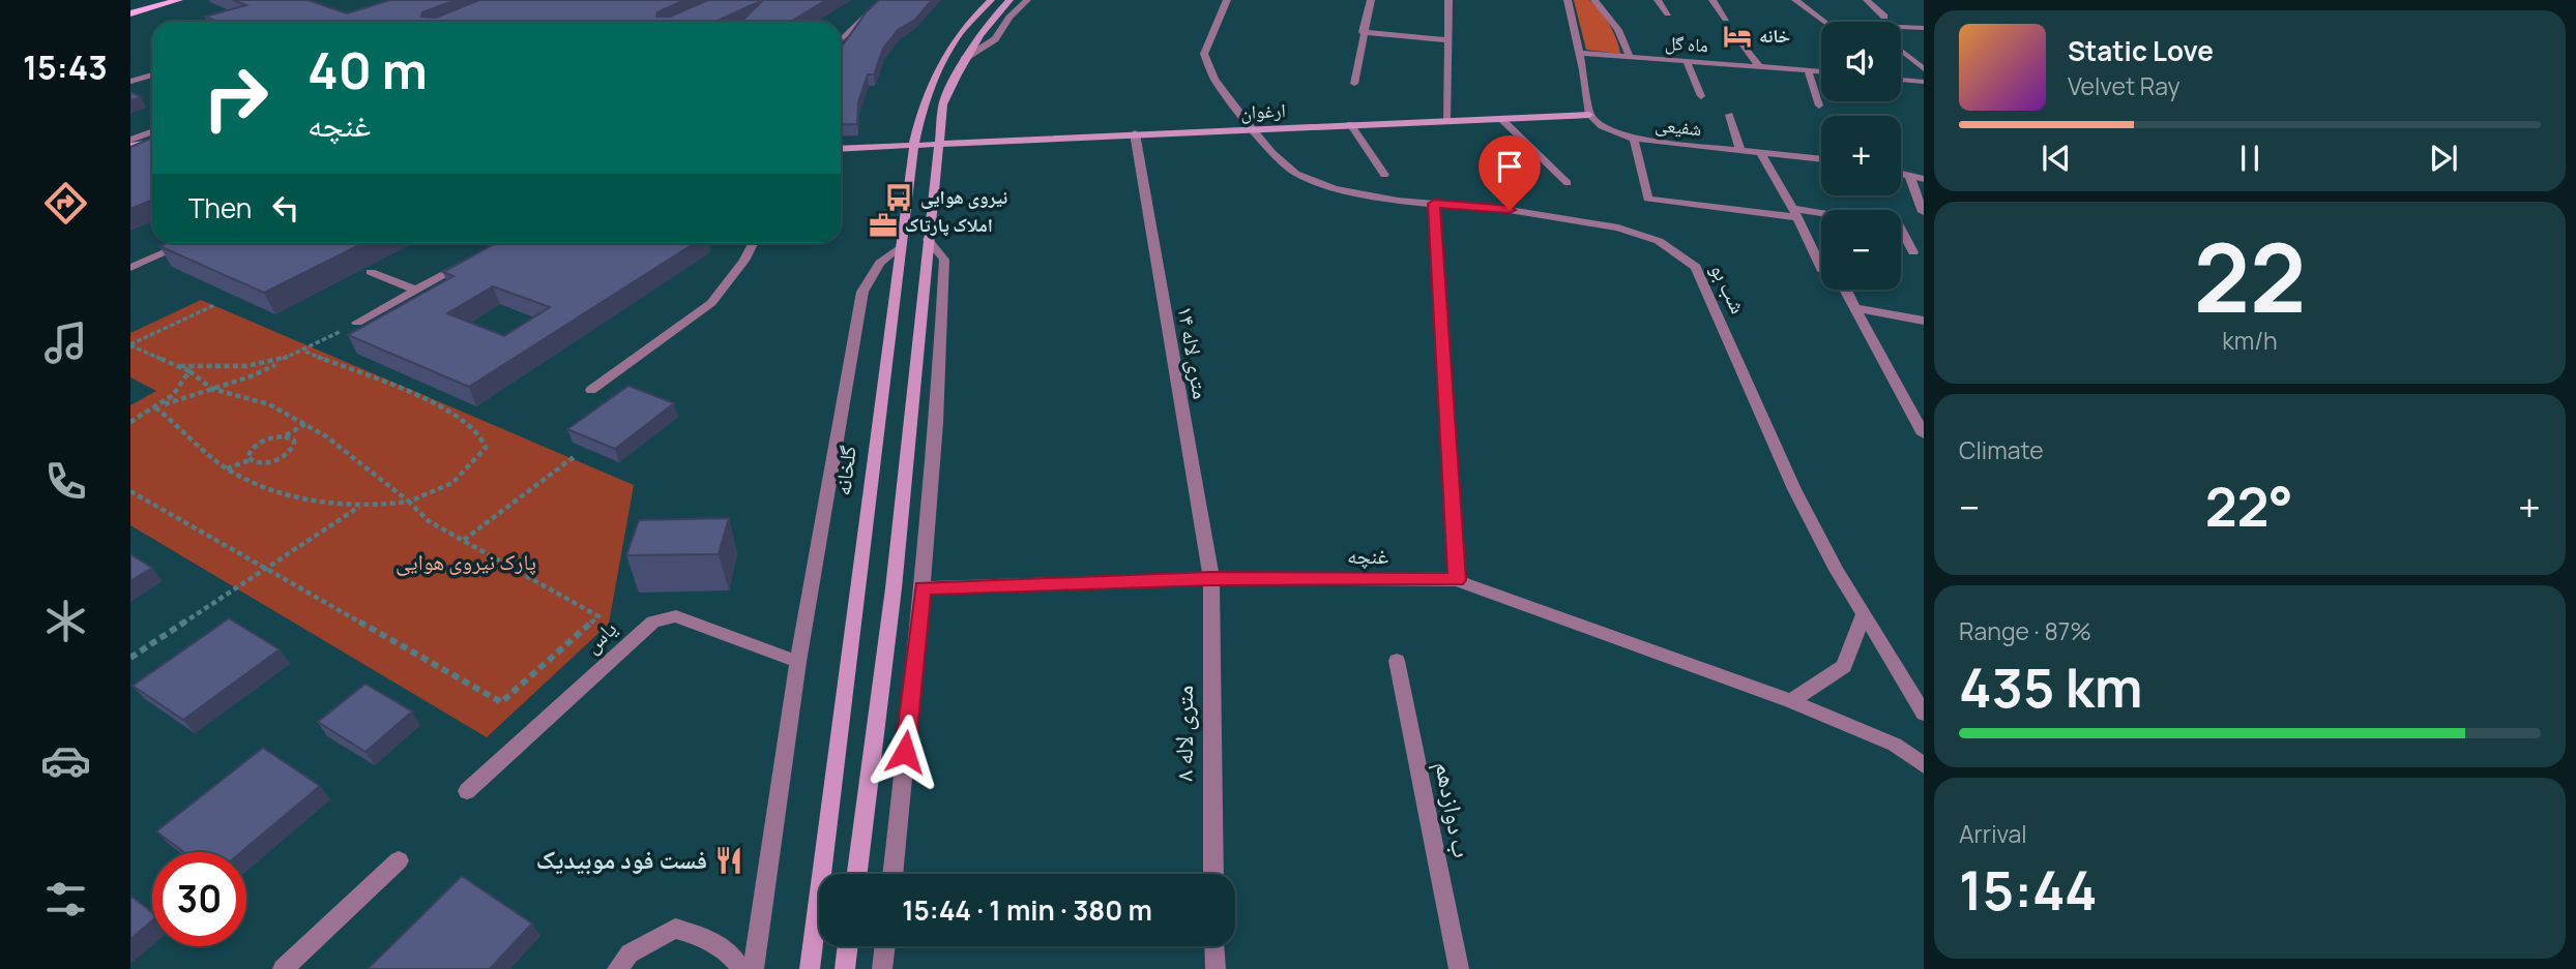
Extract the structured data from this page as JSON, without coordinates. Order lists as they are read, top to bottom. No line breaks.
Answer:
{"streets":{"main road":["ارغوان","گلخانه"],"street":["ماه گل","شفیعی","شب بو","۱۴ متری لاله","غنچه","یاس","۸ متری لاله","ب دوازدهم"]},"crossings":[["ارغوان","شفیعی"],["ارغوان","شب بو"],["ارغوان","۱۴ متری لاله"],["۱۴ متری لاله","غنچه"],["۱۴ متری لاله","۸ متری لاله"],["غنچه","۸ متری لاله"]],"parks":["پارک نیروی هوایی"],"places":{"hotel":["خانه"],"bus stop":["نیروی هوایی"],"office":["املاک پارتاک"],"restaurant":["فست فود موبیدیک"]},"page":{"tabs":"15:43","map_buttons":["+","−"],"turn":["40 m","غنچه"],"song":["Static Love","Velvet Ray"],"then":"Then","tile":[["22","km/h"],"Climate",["Range · 87%","435 km"],["Arrival","15:44"]],"heat":["−","22°","+"],"limit":"30","trip":"15:44 · 1 min · 380 m"}}
